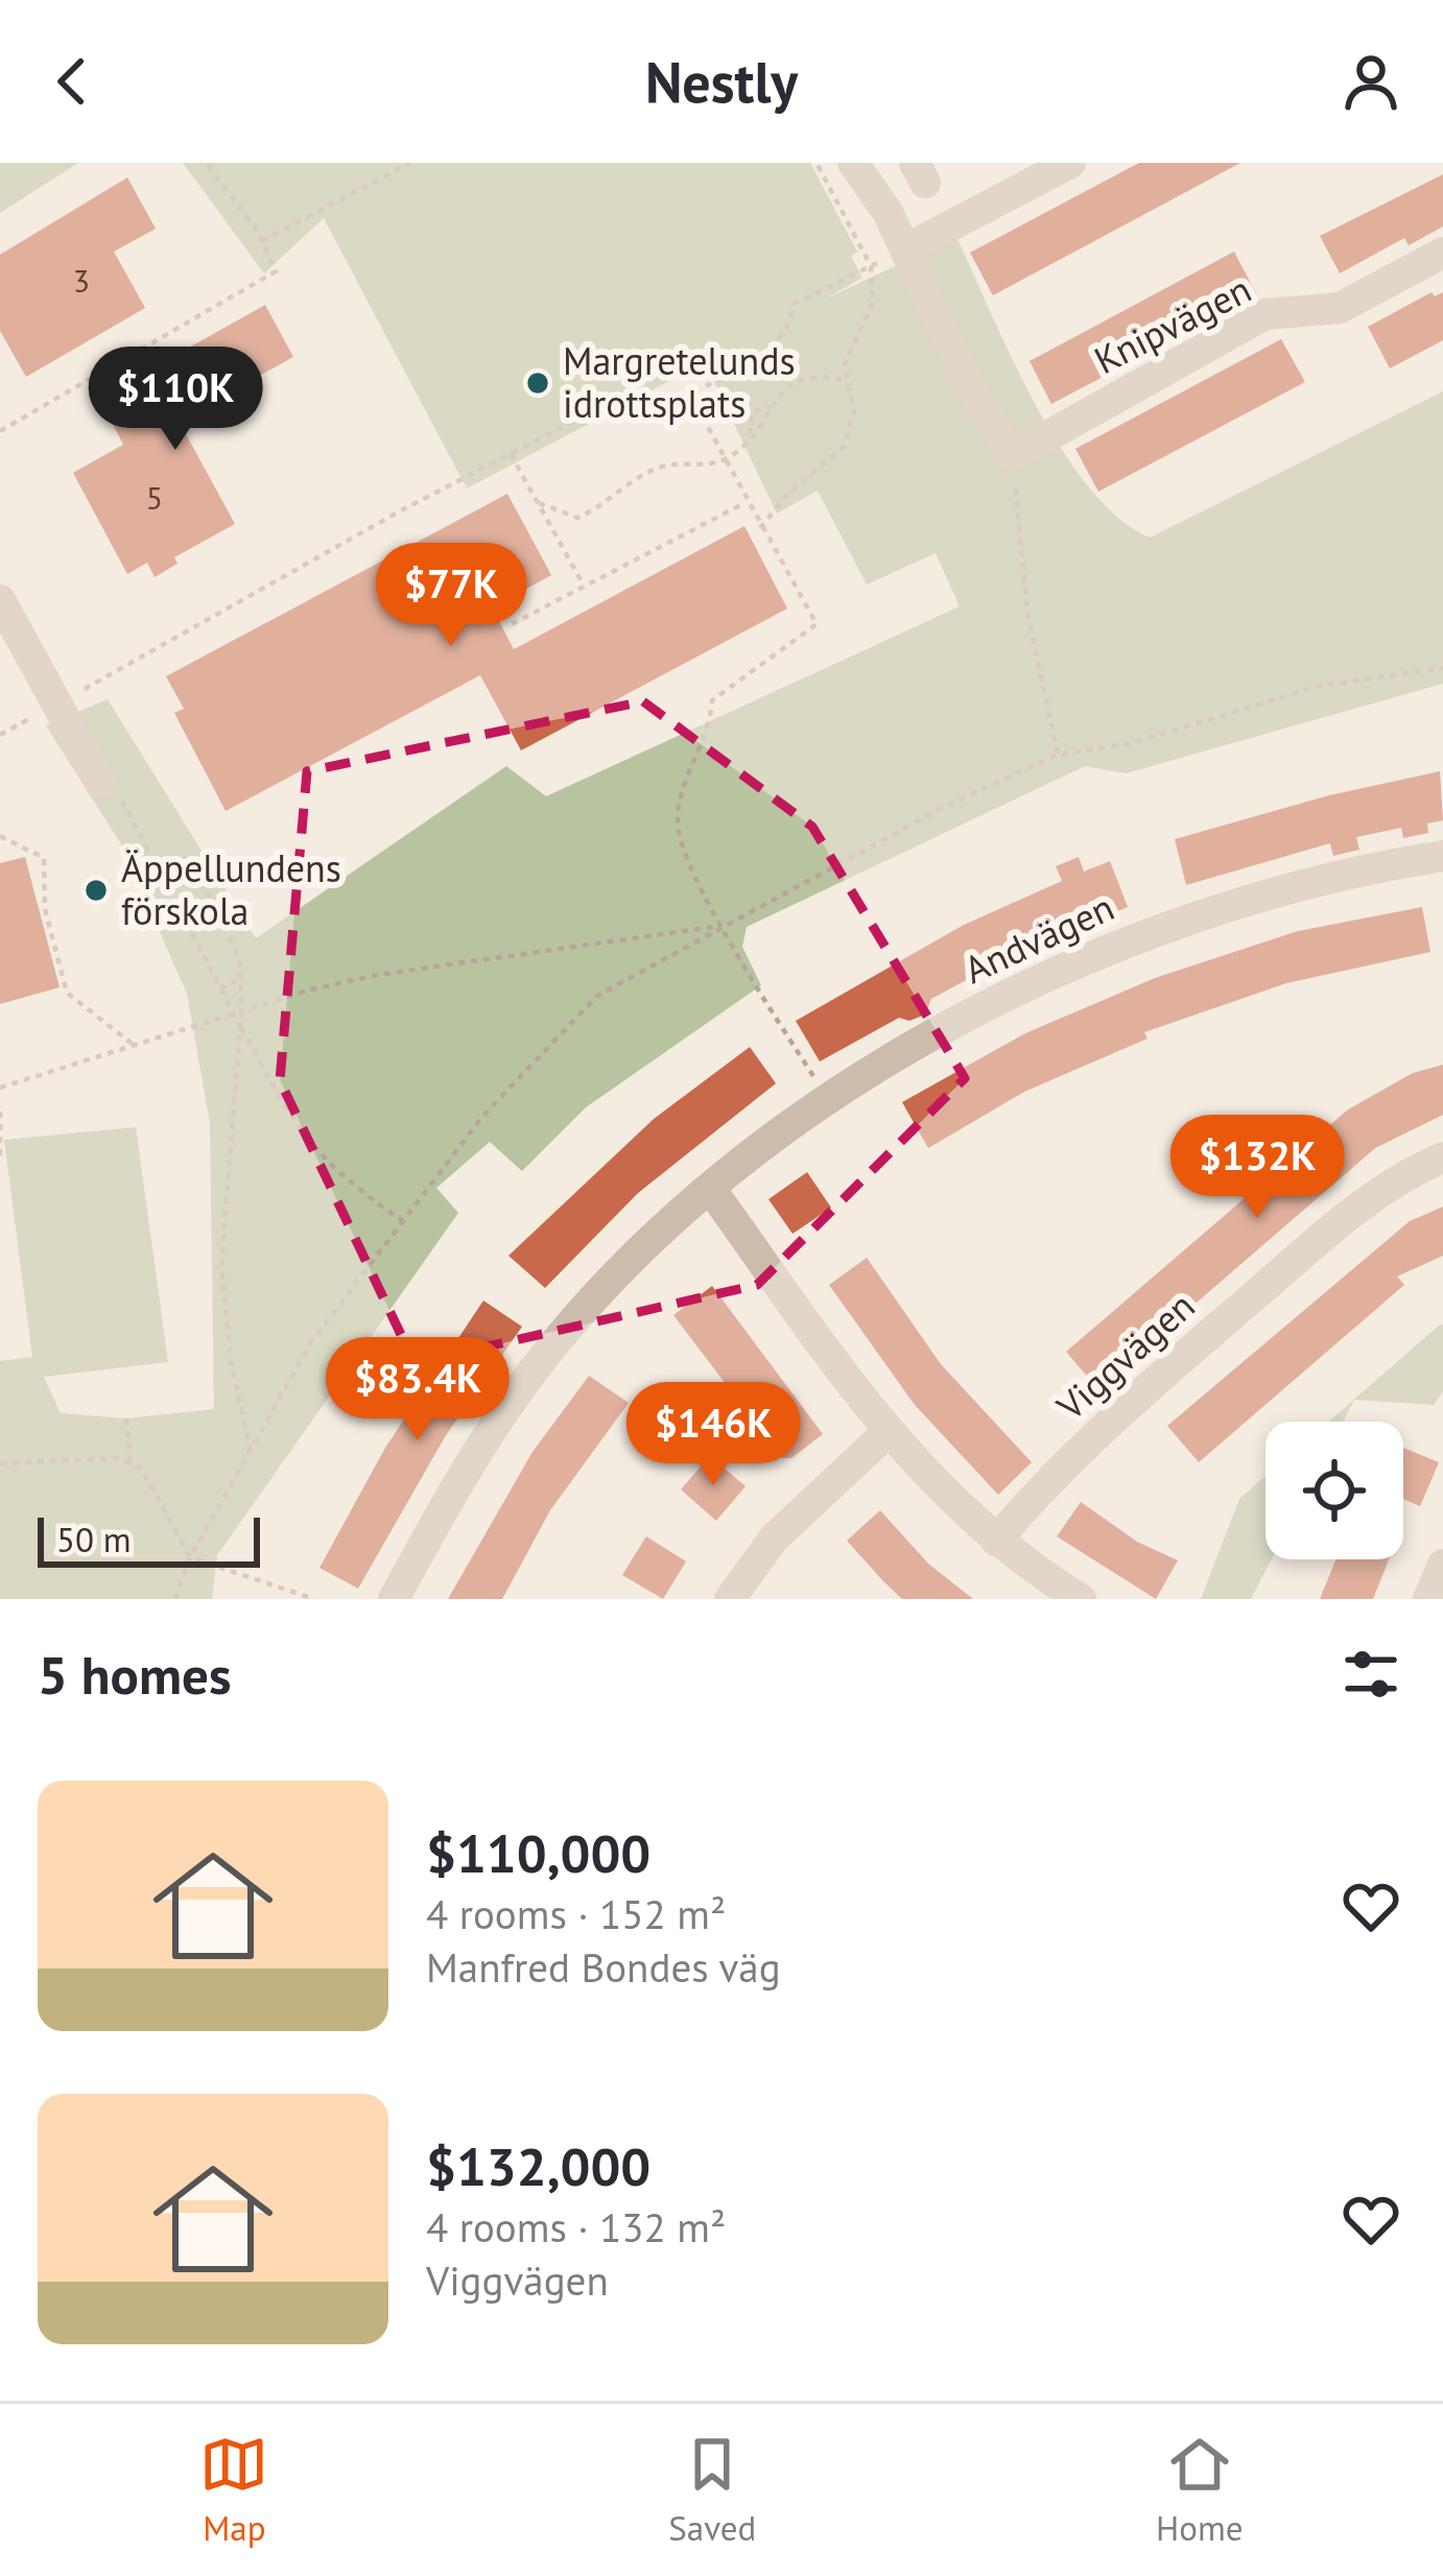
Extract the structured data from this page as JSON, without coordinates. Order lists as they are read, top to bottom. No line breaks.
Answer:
{"streets":{"street":["Knipvägen","Andvägen","Viggvägen"]},"places":["Margretelunds idrottsplats","Äppellundens förskola"],"house_numbers":["3","5"],"scale_bar":"50 m","page":{"header":"Nestly","price":["$110K","$77K","$132K","$83.4K","$146K"],"scale":"50 m","heading":"5 homes","list":[{"name":"$110,000","note":"4 rooms · 152 m² · Manfred Bondes väg"},{"name":"$132,000","note":"4 rooms · 132 m² · Viggvägen"}],"tabs":["Map","Saved","Home"]}}
